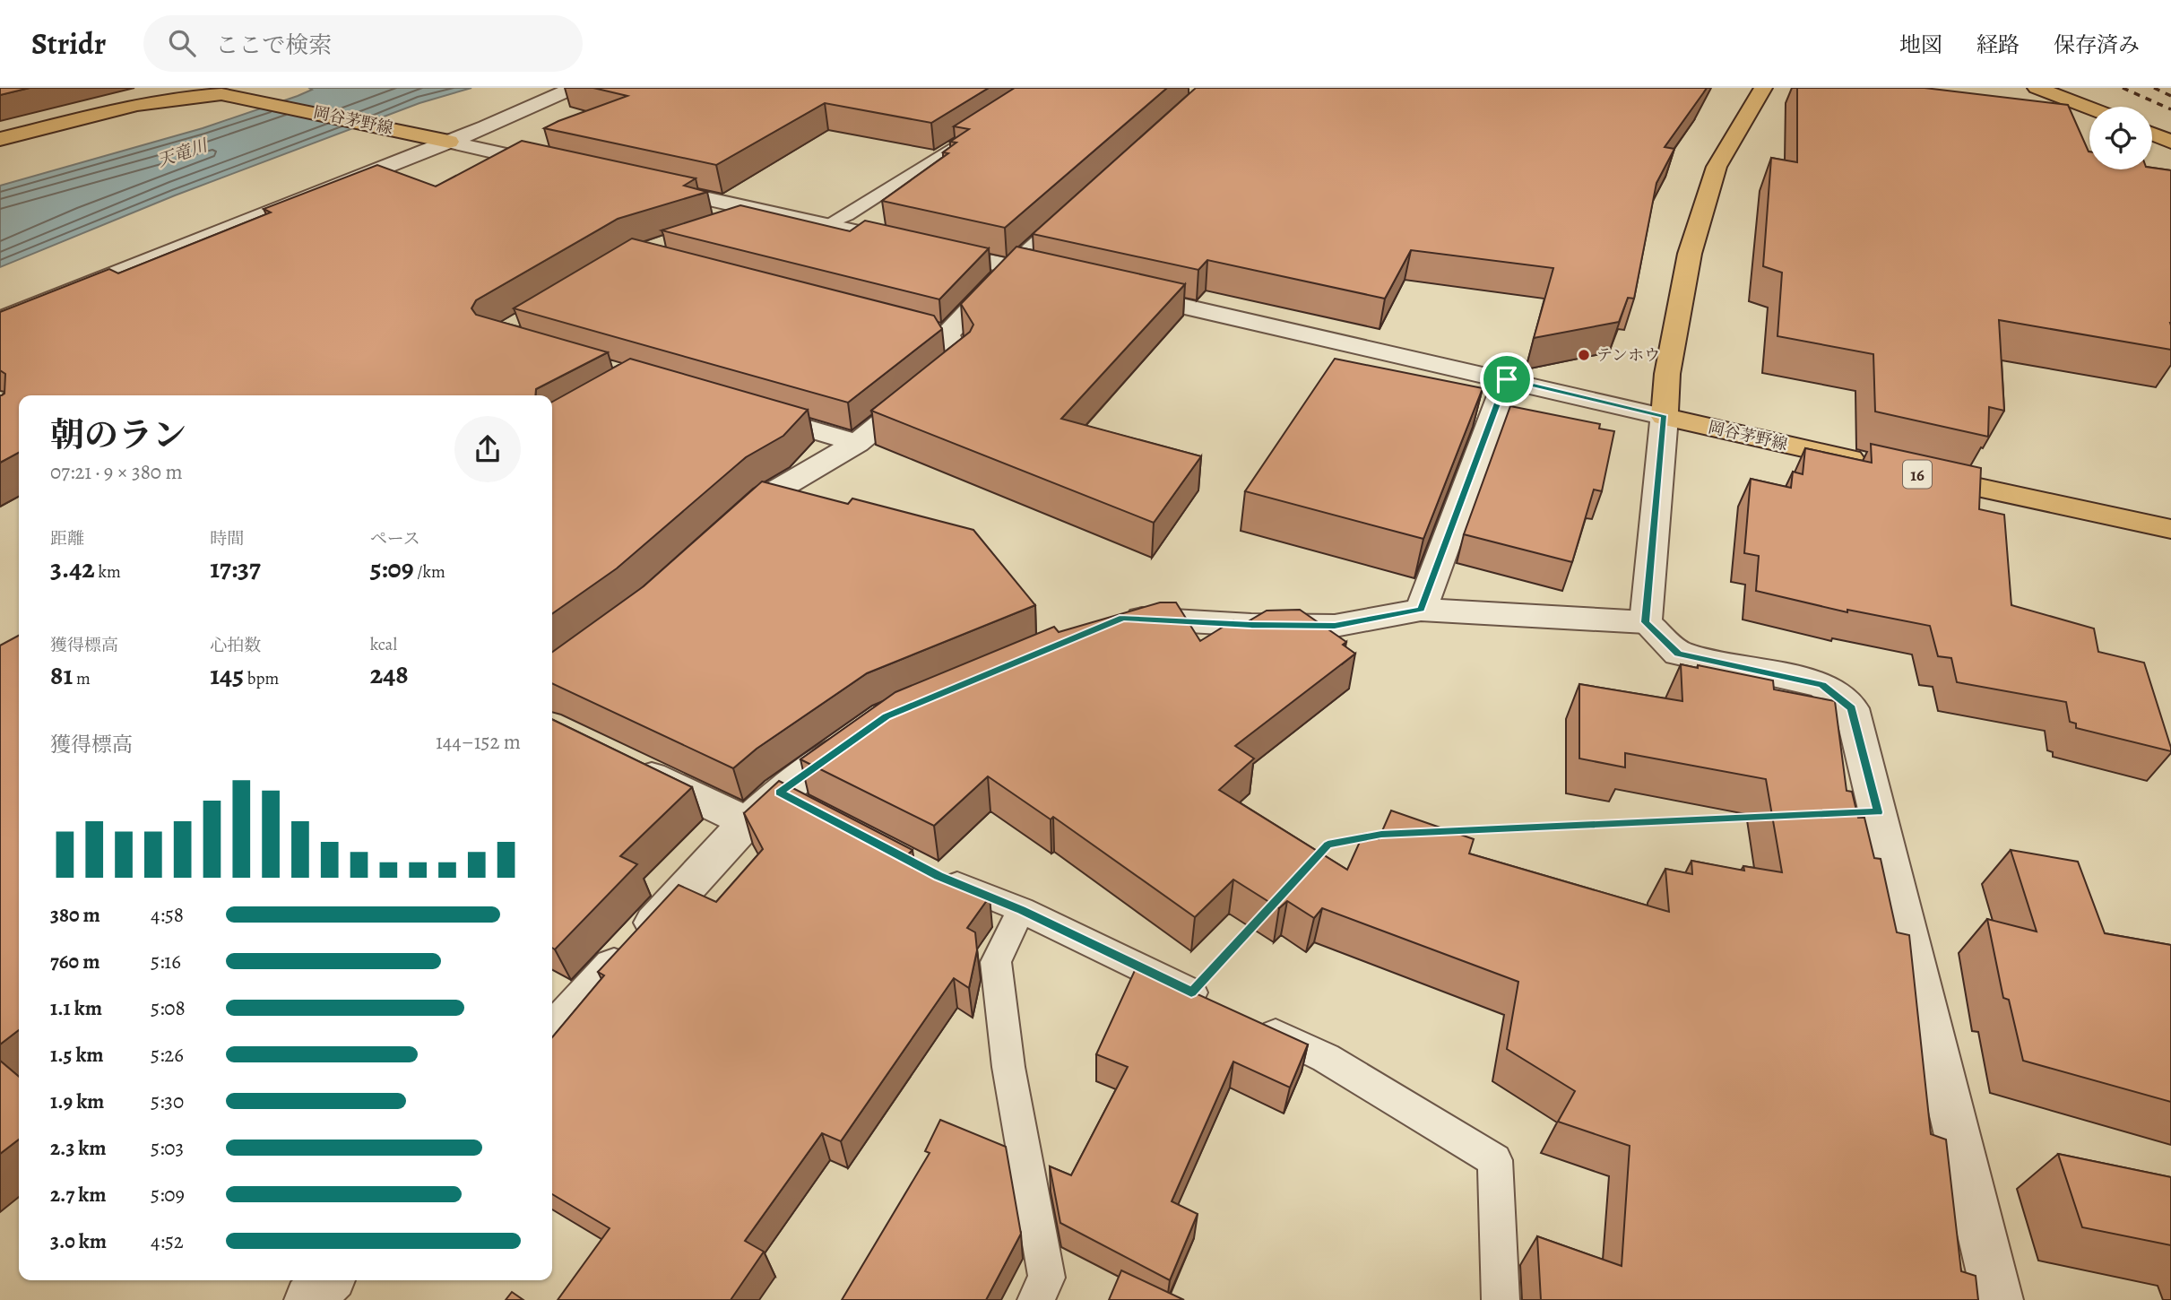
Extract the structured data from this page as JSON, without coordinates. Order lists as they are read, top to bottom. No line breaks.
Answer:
{"streets":{"main road":["岡谷茅野線","16"]},"water":["天竜川"],"places":["テンホウ"],"page":{"header":"Stridr","search":"ここで検索","nav":["地図","経路","保存済み"],"heading":["朝のラン","07:21 · 9 × 380 m"],"stats":[["距離","3.42 km"],["時間","17:37"],["ペース","5:09 /km"],["獲得標高","81 m"],["心拍数","145 bpm"],["kcal","248"]],"chart":["獲得標高","144–152 m"],"list":[{"name":"380 m","note":"4:58"},{"name":"760 m","note":"5:16"},{"name":"1.1 km","note":"5:08"},{"name":"1.5 km","note":"5:26"},{"name":"1.9 km","note":"5:30"},{"name":"2.3 km","note":"5:03"},{"name":"2.7 km","note":"5:09"},{"name":"3.0 km","note":"4:52"}]}}
